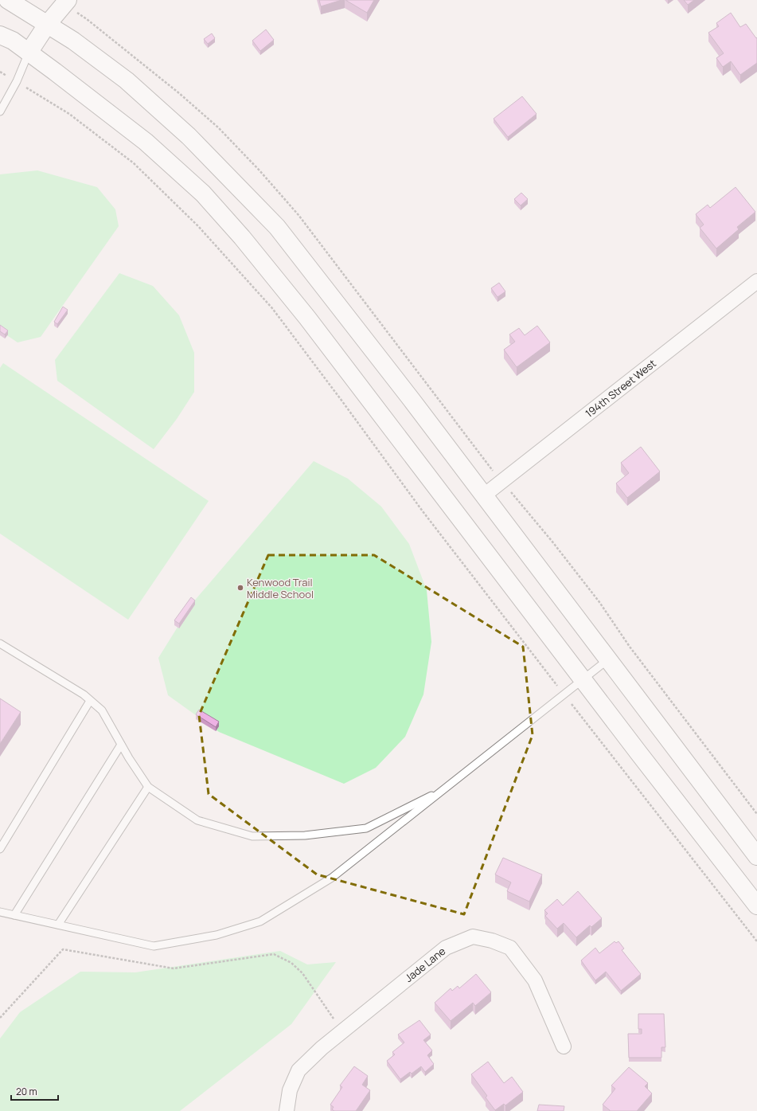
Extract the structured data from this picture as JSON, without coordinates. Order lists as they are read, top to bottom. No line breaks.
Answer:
{"streets":{"street":["194th Street West","Jade Lane"]},"places":["Kenwood Trail Middle School"],"scale_bar":"20 m"}
